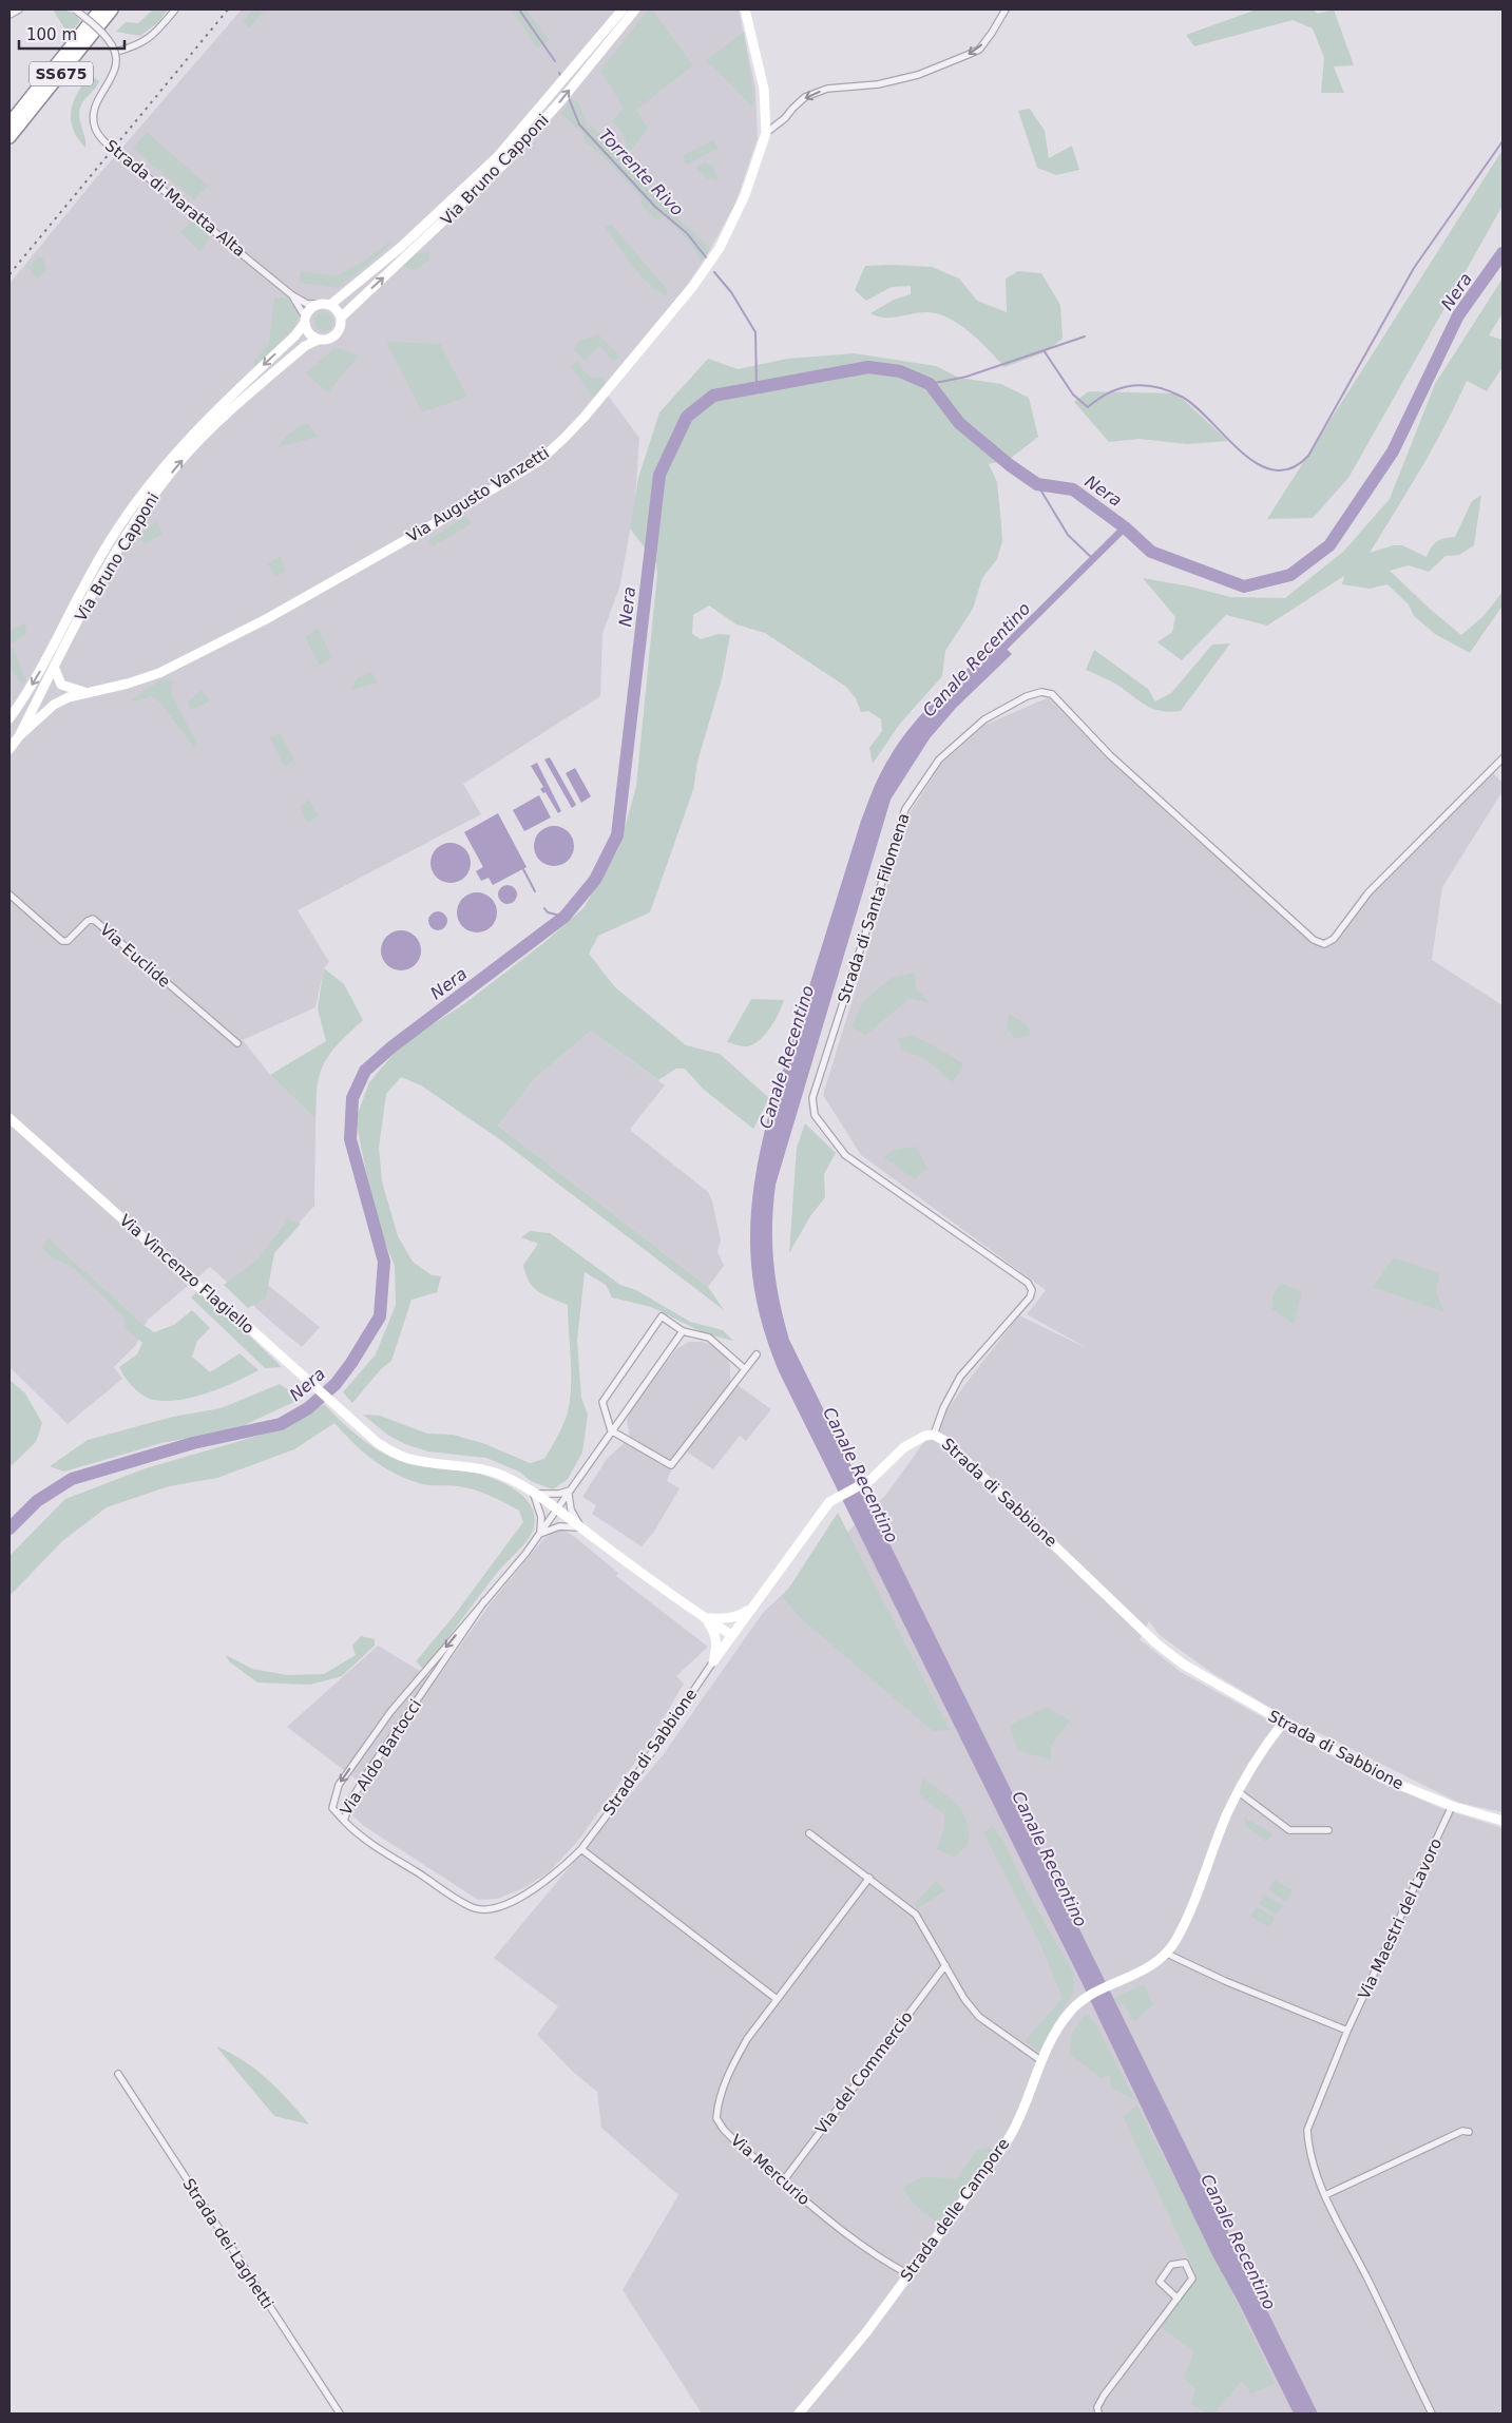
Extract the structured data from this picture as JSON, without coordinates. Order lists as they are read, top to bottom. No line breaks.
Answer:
{"streets":{"highway":["SS675"],"main road":["Via Bruno Capponi","Via Augusto Vanzetti","Via Vincenzo Flagiello","Strada di Sabbione","Strada delle Campore"],"street":["Strada di Maratta Alta","Strada di Santa Filomena","Via Euclide","Via Aldo Bartocci","Via Maestri del Lavoro","Via del Commercio","Via Mercurio","Strada dei Laghetti"]},"crossings":[["Via Bruno Capponi","Via Augusto Vanzetti"],["Strada di Santa Filomena","Strada di Sabbione"],["Strada di Sabbione","Via Aldo Bartocci"],["Strada di Sabbione","Via Maestri del Lavoro"],["Strada di Sabbione","Strada delle Campore"],["Via del Commercio","Via Mercurio"],["Via Mercurio","Strada delle Campore"]],"water":["Torrente Rivo","Nera","Canale Recentino"],"scale_bar":"100 m"}
